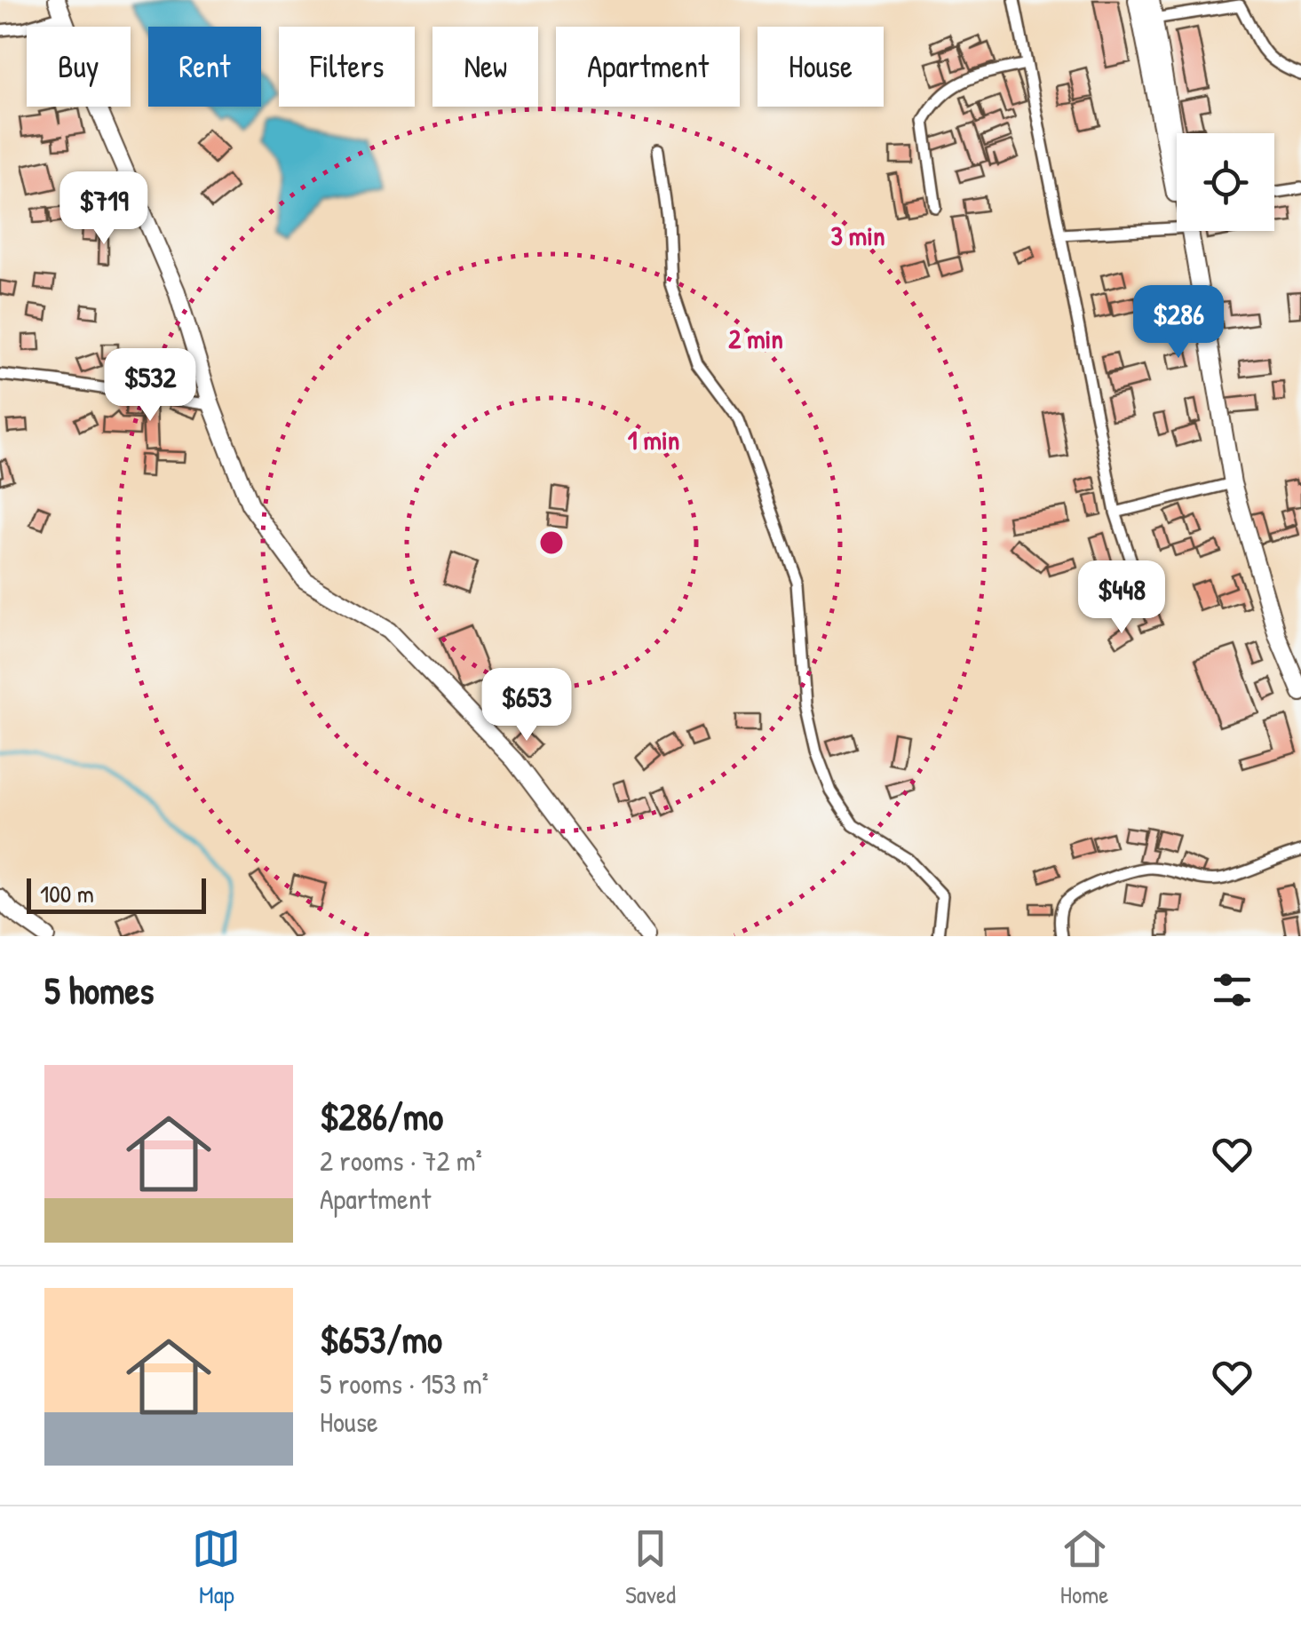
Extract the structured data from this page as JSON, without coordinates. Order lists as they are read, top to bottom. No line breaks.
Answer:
{"scale_bar":"100 m","page":{"chip":["Buy","Rent","Filters","New","Apartment","House"],"price":["$719","$286","$532","$448","$653"],"scale":"100 m","heading":"5 homes","list":[{"name":"$286/mo","note":"2 rooms · 72 m² · Apartment"},{"name":"$653/mo","note":"5 rooms · 153 m² · House"}],"tabs":["Map","Saved","Home"]},"rings":["3 min","2 min","1 min"]}
